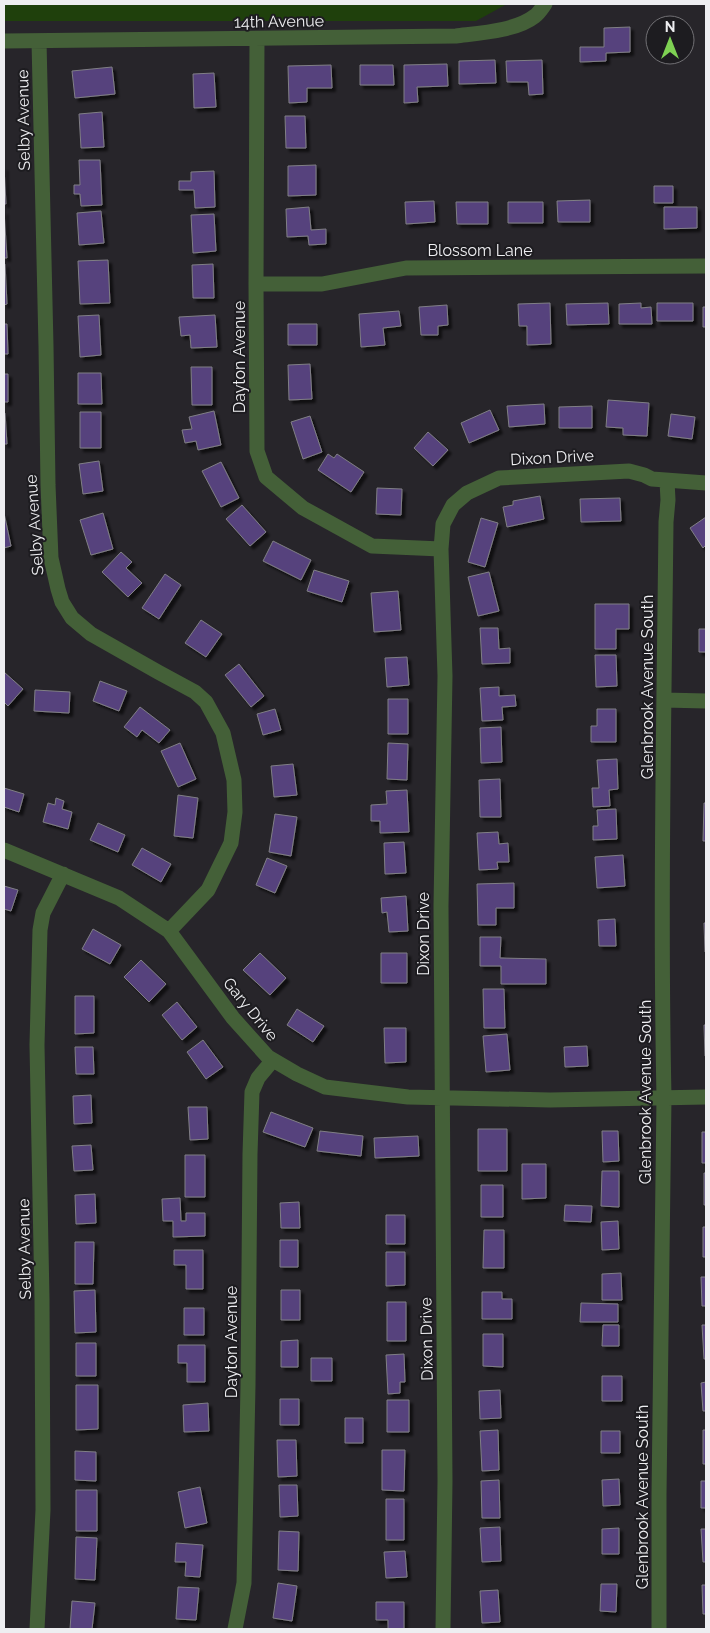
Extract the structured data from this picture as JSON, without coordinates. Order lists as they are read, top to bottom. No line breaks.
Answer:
{"streets":{"street":["14th Avenue","Selby Avenue","Blossom Lane","Dayton Avenue","Dixon Drive","Glenbrook Avenue South","Gary Drive"]},"crossings":[["14th Avenue","Selby Avenue"],["14th Avenue","Dayton Avenue"],["Selby Avenue","Gary Drive"],["Blossom Lane","Dayton Avenue"],["Dayton Avenue","Dixon Drive"],["Dayton Avenue","Gary Drive"],["Dixon Drive","Glenbrook Avenue South"],["Dixon Drive","Gary Drive"],["Glenbrook Avenue South","Gary Drive"]],"north":"top"}
